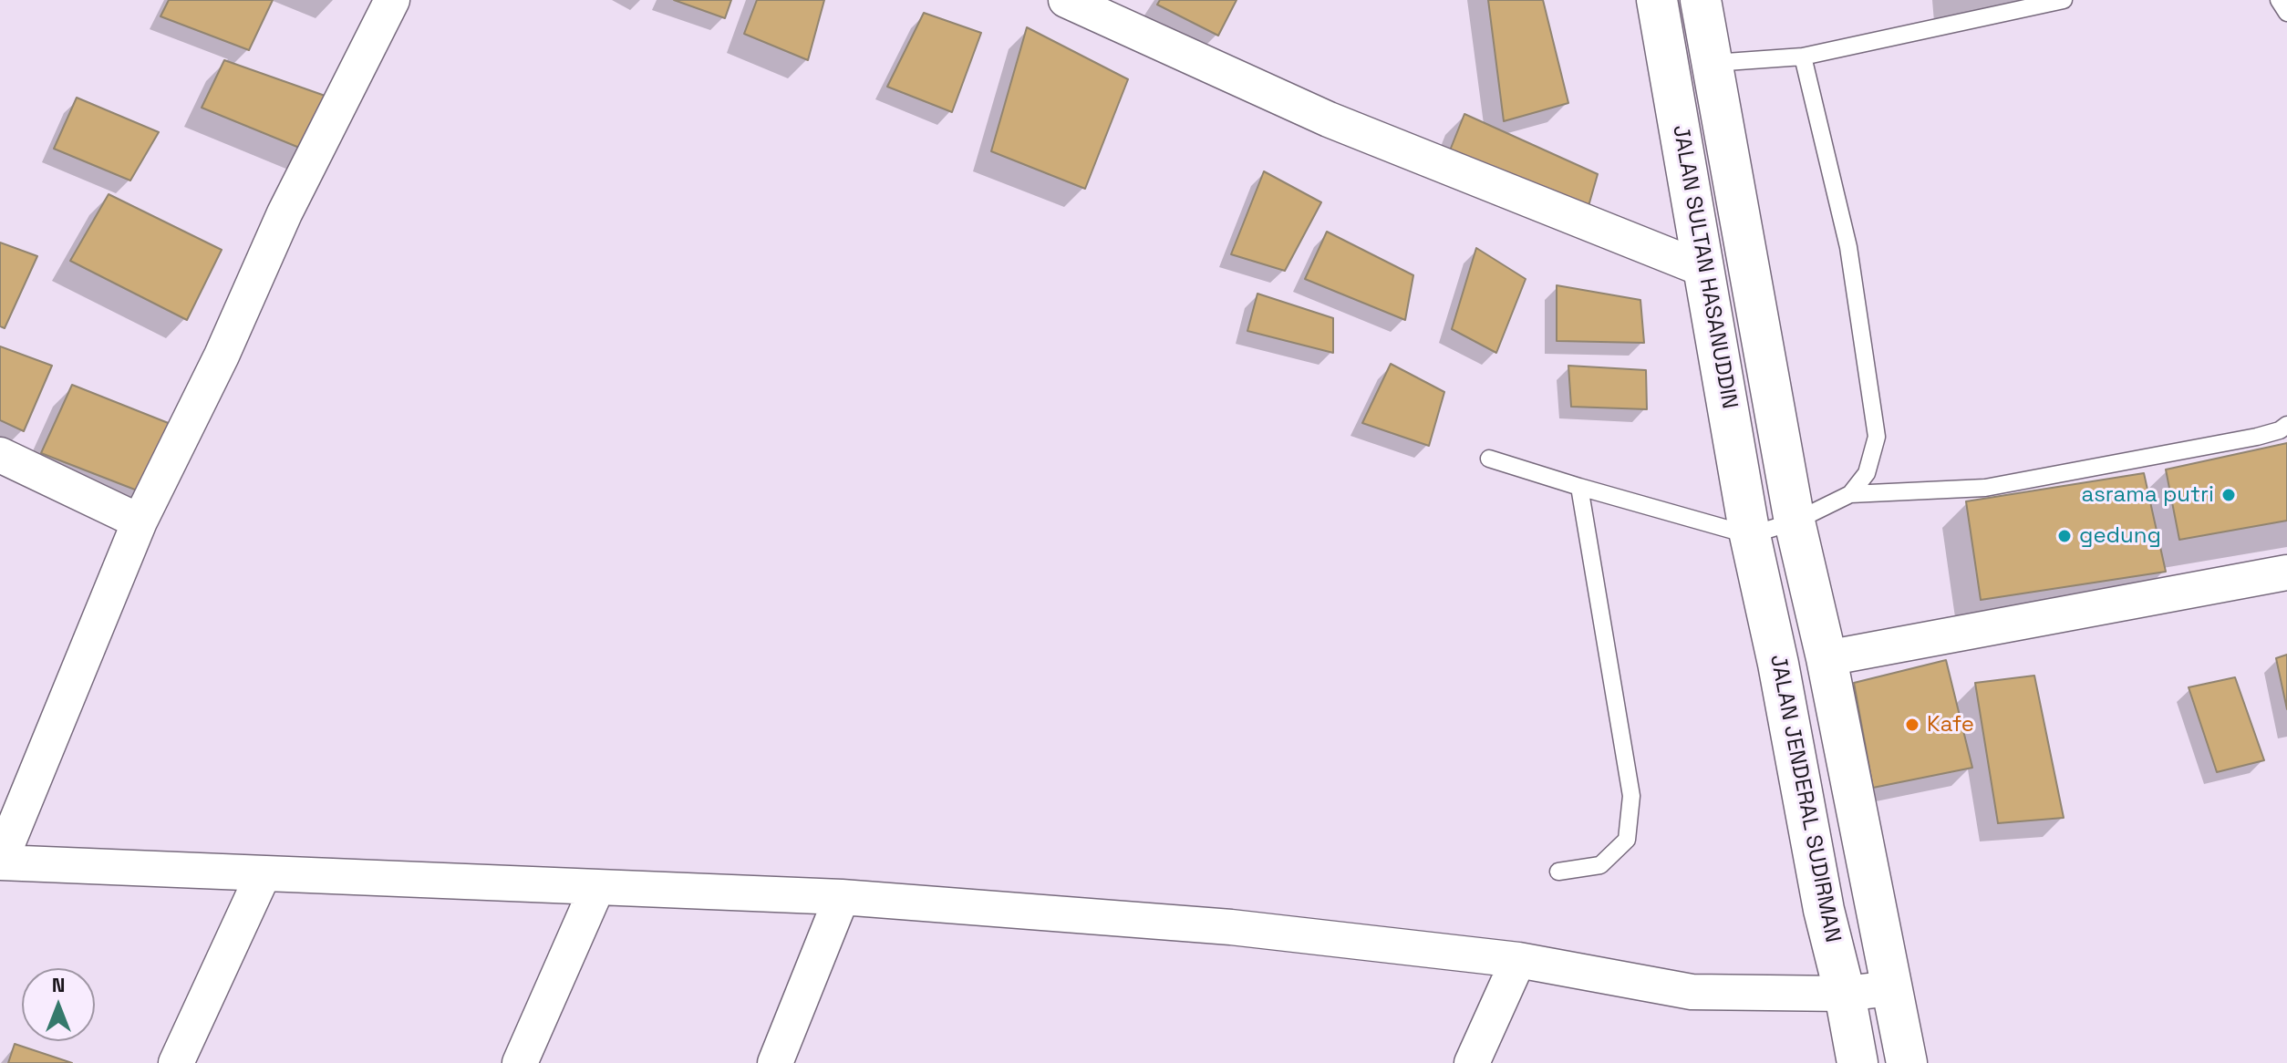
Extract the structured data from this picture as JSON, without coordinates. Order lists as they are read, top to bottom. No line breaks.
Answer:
{"streets":{"main road":["JALAN SULTAN HASANUDDIN","JALAN JENDERAL SUDIRMAN"]},"crossings":[["JALAN SULTAN HASANUDDIN","JALAN JENDERAL SUDIRMAN"]],"places":["asrama putri","gedung","Kafe"],"north":"top"}
